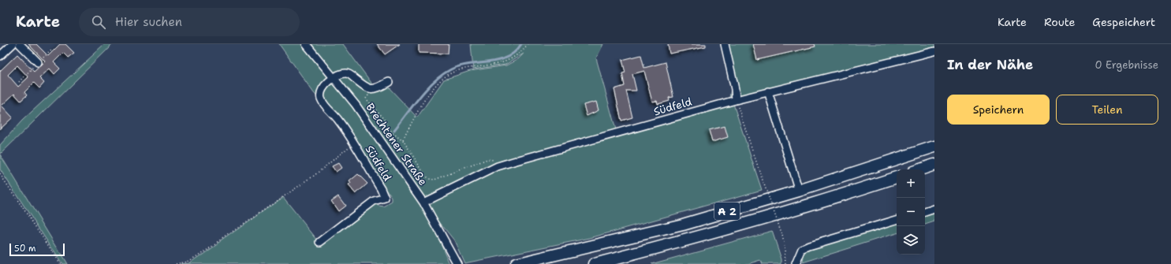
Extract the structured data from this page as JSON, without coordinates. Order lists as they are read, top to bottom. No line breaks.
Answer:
{"streets":{"highway":["A 2"],"street":["Südfeld","Brechtener Straße"]},"crossings":[["Südfeld","Brechtener Straße"]],"scale_bar":"50 m","page":{"header":"Karte","search":"Hier suchen","nav":["Karte","Route","Gespeichert"],"heading":["In der Nähe","0 Ergebnisse"],"buttons":["Speichern","Teilen"],"map_buttons":["+","−"],"scale":"50 m"}}
